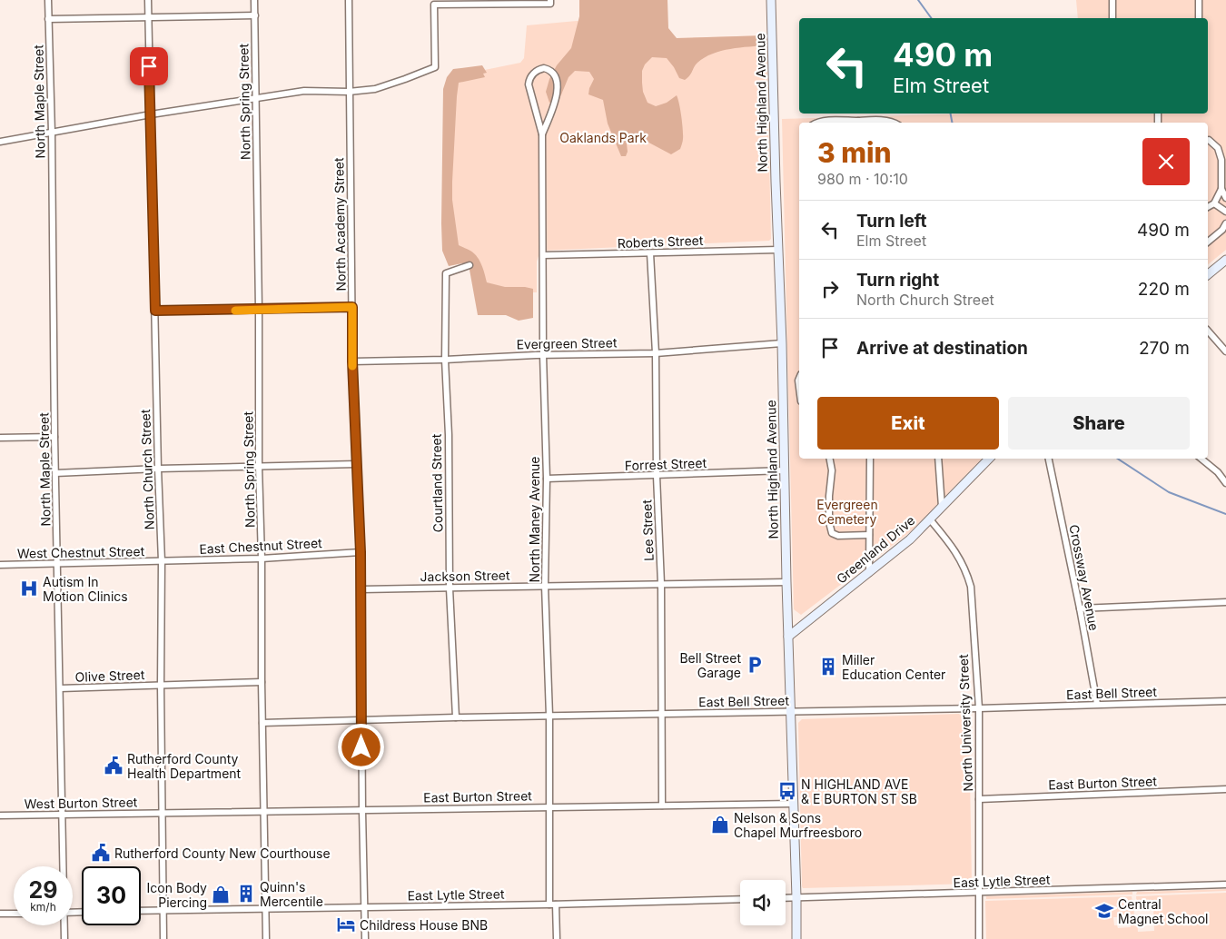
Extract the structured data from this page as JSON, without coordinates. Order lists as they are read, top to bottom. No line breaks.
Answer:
{"streets":{"street":["North Maple Street","North Spring Street","North Highland Avenue","North Academy Street","Roberts Street","Evergreen Street","Forrest Street","North Church Street","Courtland Street","North Maney Avenue","Lee Street","East Chestnut Street","Greenland Drive","West Chestnut Street","Jackson Street","Crossway Avenue","Olive Street","East Bell Street","North University Street","East Burton Street","West Burton Street","East Lytle Street"]},"crossings":[["North Maple Street","West Chestnut Street"],["North Maple Street","Olive Street"],["North Maple Street","West Burton Street"],["North Spring Street","East Chestnut Street"],["North Spring Street","Olive Street"],["North Spring Street","East Bell Street"],["North Spring Street","East Burton Street"],["North Spring Street","East Lytle Street"],["North Highland Avenue","Roberts Street"],["North Highland Avenue","Evergreen Street"],["North Highland Avenue","Forrest Street"],["North Highland Avenue","Greenland Drive"],["North Highland Avenue","Jackson Street"],["North Highland Avenue","East Bell Street"],["North Highland Avenue","East Burton Street"],["North Highland Avenue","East Lytle Street"],["North Academy Street","Evergreen Street"],["North Academy Street","East Chestnut Street"],["North Academy Street","Jackson Street"],["North Academy Street","East Bell Street"],["North Academy Street","East Burton Street"],["North Academy Street","East Lytle Street"],["Roberts Street","North Maney Avenue"],["Roberts Street","Lee Street"],["Evergreen Street","Courtland Street"],["Evergreen Street","North Maney Avenue"],["Evergreen Street","Lee Street"],["Forrest Street","North Maney Avenue"],["Forrest Street","Lee Street"],["North Church Street","East Chestnut Street"],["North Church Street","West Chestnut Street"],["North Church Street","Olive Street"],["North Church Street","East Burton Street"],["North Church Street","West Burton Street"],["North Church Street","East Lytle Street"],["Courtland Street","Jackson Street"],["Courtland Street","East Bell Street"],["North Maney Avenue","Jackson Street"],["North Maney Avenue","East Bell Street"],["North Maney Avenue","East Burton Street"],["North Maney Avenue","East Lytle Street"],["Lee Street","Jackson Street"],["Lee Street","East Bell Street"],["Lee Street","East Burton Street"],["East Chestnut Street","West Chestnut Street"],["Greenland Drive","North University Street"],["Crossway Avenue","East Bell Street"],["East Bell Street","North University Street"],["North University Street","East Burton Street"],["North University Street","East Lytle Street"],["East Burton Street","West Burton Street"]],"parks":["Oaklands Park","Evergreen Cemetery"],"places":{"hospital":["Autism In Motion Clinics"],"parking":["Bell Street Garage"],"building":["Miller Education Center","Quinn's Mercentile"],"public building":["Rutherford County Health Department","Rutherford County New Courthouse"],"bus stop":["N HIGHLAND AVE & E BURTON ST SB"],"shop":["Nelson & Sons Chapel Murfreesboro","Icon Body Piercing"],"school or university":["Central Magnet School"],"hotel":["Childress House BNB"]},"page":{"turn":["490 m","Elm Street"],"heading":["3 min","980 m · 10:10"],"list":[{"name":"Turn left","note":"Elm Street","value":"490 m"},{"name":"Turn right","note":"North Church Street","value":"220 m"},{"name":"Arrive at destination","value":"270 m"}],"buttons":["Exit","Share"],"speed":"29 km/h","limit":"30"}}
